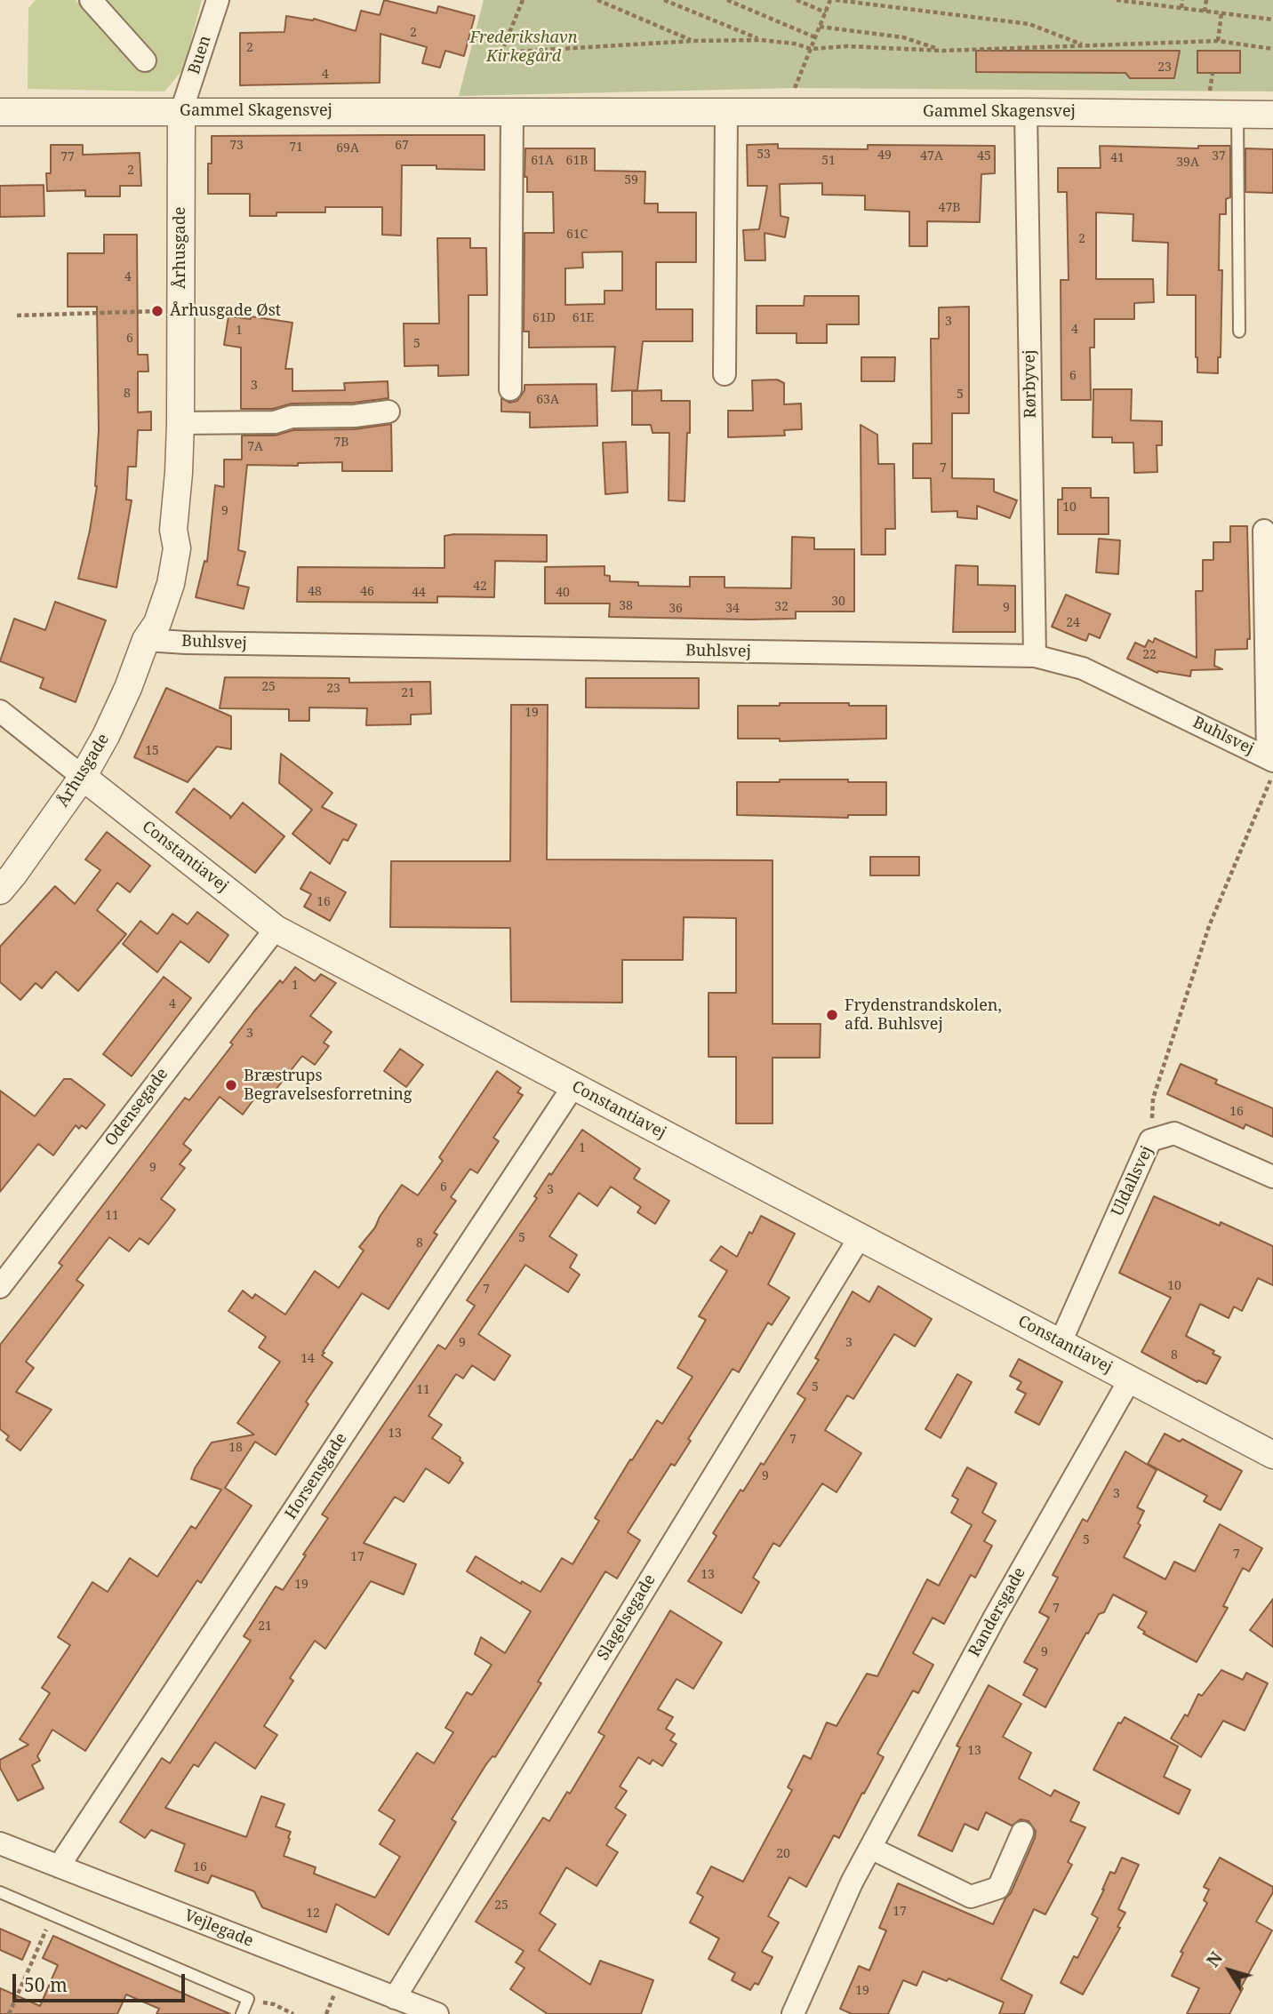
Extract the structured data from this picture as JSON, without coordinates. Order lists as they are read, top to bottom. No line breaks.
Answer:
{"streets":{"street":["Buen","Gammel Skagensvej","Århusgade","Rørbyvej","Buhlsvej","Constantiavej","Odensegade","Uldallsvej","Horsensgade","Randersgade","Slagelsegade","Vejlegade"]},"crossings":[["Buen","Gammel Skagensvej"],["Buen","Århusgade"],["Gammel Skagensvej","Århusgade"],["Gammel Skagensvej","Rørbyvej"],["Århusgade","Buhlsvej"],["Århusgade","Constantiavej"],["Rørbyvej","Buhlsvej"],["Constantiavej","Odensegade"],["Constantiavej","Uldallsvej"],["Constantiavej","Horsensgade"],["Constantiavej","Randersgade"],["Constantiavej","Slagelsegade"],["Horsensgade","Vejlegade"],["Slagelsegade","Vejlegade"]],"parks":["Frederikshavn Kirkegård"],"places":["Århusgade Øst","Frydenstrandskolen, afd. Buhlsvej","Bræstrups Begravelsesforretning"],"house_numbers":["2","2","23","4","73","67","71","69A","53","49","47A","45","37","77","41","61A","61B","51","39A","2","59","47B","61C","2","4","61D","61E","3","4","1","6","5","6","3","8","5","63A","7B","7A","7","10","9","42","48","46","44","40","30","38","32","9","36","34","24","22","25","23","21","19","15","16","1","4","3","16","1","9","6","3","11","5","8","10","7","9","3","8","14","5","11","13","7","18","9","3","5","7","17","13","19","7","21","9","13","20","16","25","17","12","19"],"scale_bar":"50 m","north":"top left"}
